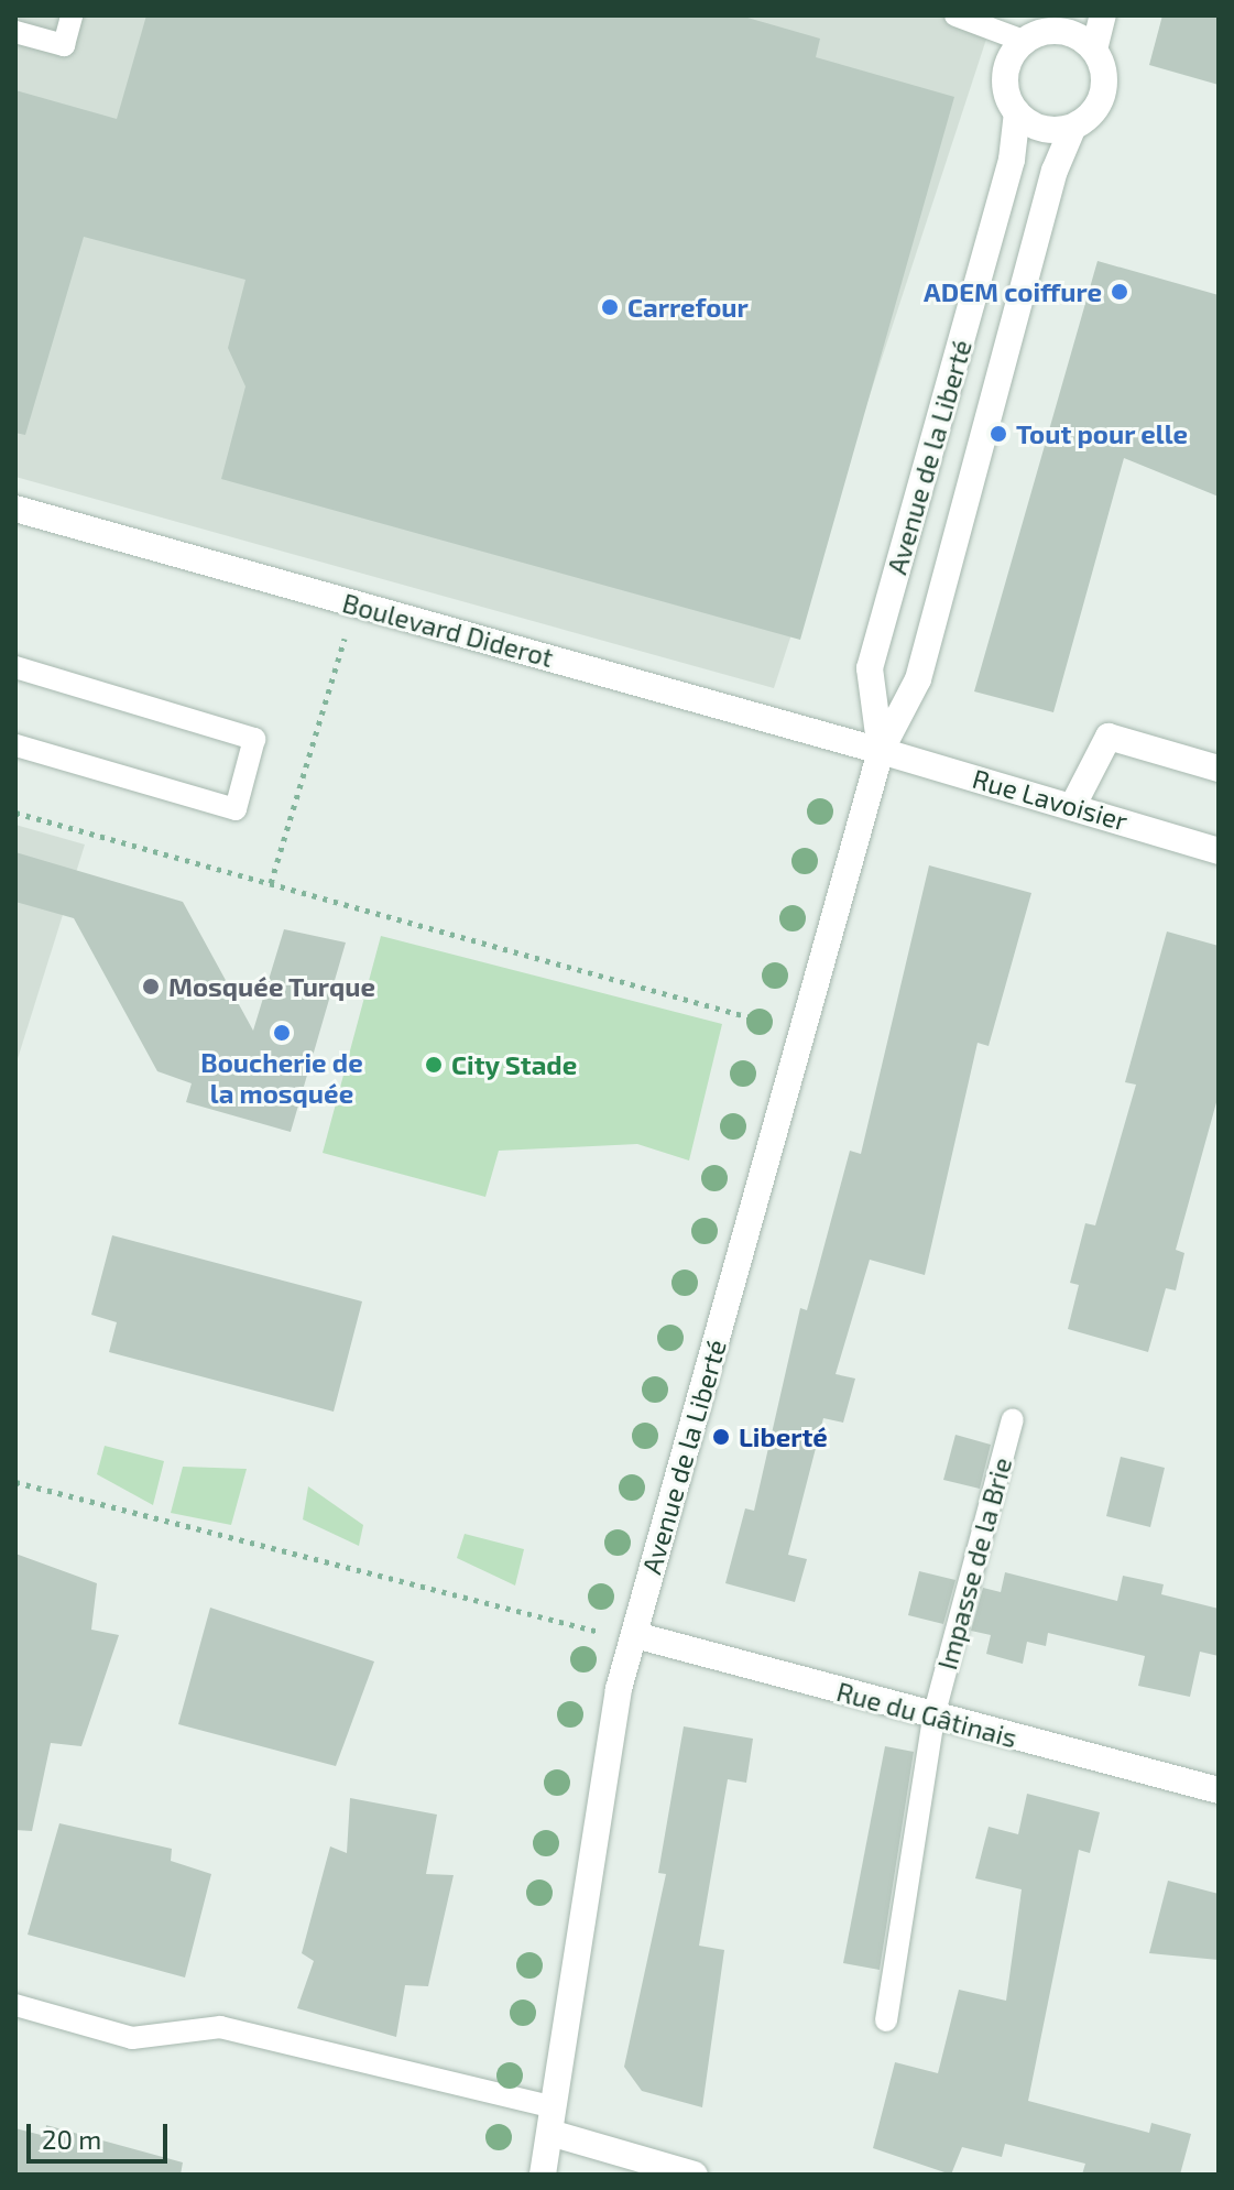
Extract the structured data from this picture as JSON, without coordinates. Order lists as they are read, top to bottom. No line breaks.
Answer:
{"streets":{"street":["Avenue de la Liberté","Boulevard Diderot","Rue Lavoisier","Rue du Gâtinais"],"lane":["Impasse de la Brie"]},"crossings":[["Avenue de la Liberté","Boulevard Diderot"],["Avenue de la Liberté","Rue Lavoisier"],["Avenue de la Liberté","Rue du Gâtinais"],["Boulevard Diderot","Rue Lavoisier"],["Impasse de la Brie","Rue du Gâtinais"]],"places":["ADEM coiffure","Carrefour","Tout pour elle","Mosquée Turque","Boucherie de la mosquée","City Stade","Liberté"],"scale_bar":"20 m"}
